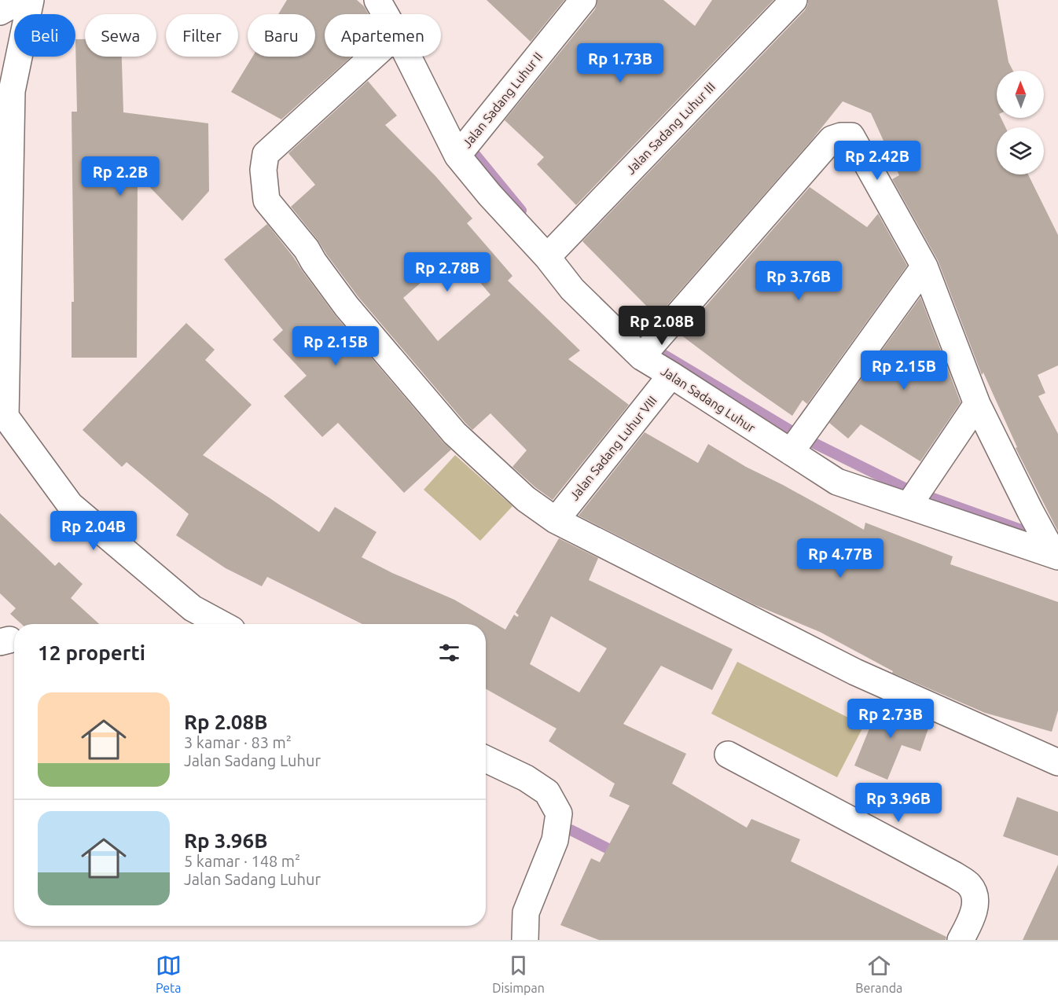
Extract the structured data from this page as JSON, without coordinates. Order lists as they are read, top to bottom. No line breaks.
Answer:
{"streets":{"street":["Jalan Sadang Luhur II","Jalan Sadang Luhur III","Jalan Sadang Luhur","Jalan Sadang Luhur VIII"]},"crossings":[["Jalan Sadang Luhur II","Jalan Sadang Luhur"],["Jalan Sadang Luhur III","Jalan Sadang Luhur"],["Jalan Sadang Luhur","Jalan Sadang Luhur VIII"]],"north":"top","page":{"chip":["Beli","Sewa","Filter","Baru","Apartemen"],"price":["Rp 1.73B","Rp 2.42B","Rp 2.2B","Rp 2.78B","Rp 3.76B","Rp 2.08B","Rp 2.15B","Rp 2.15B","Rp 2.04B","Rp 4.77B","Rp 2.73B","Rp 3.96B"],"heading":"12 properti","list":[{"name":"Rp 2.08B","note":"3 kamar · 83 m² · Jalan Sadang Luhur"},{"name":"Rp 3.96B","note":"5 kamar · 148 m² · Jalan Sadang Luhur"}],"tabs":["Peta","Disimpan","Beranda"]}}
